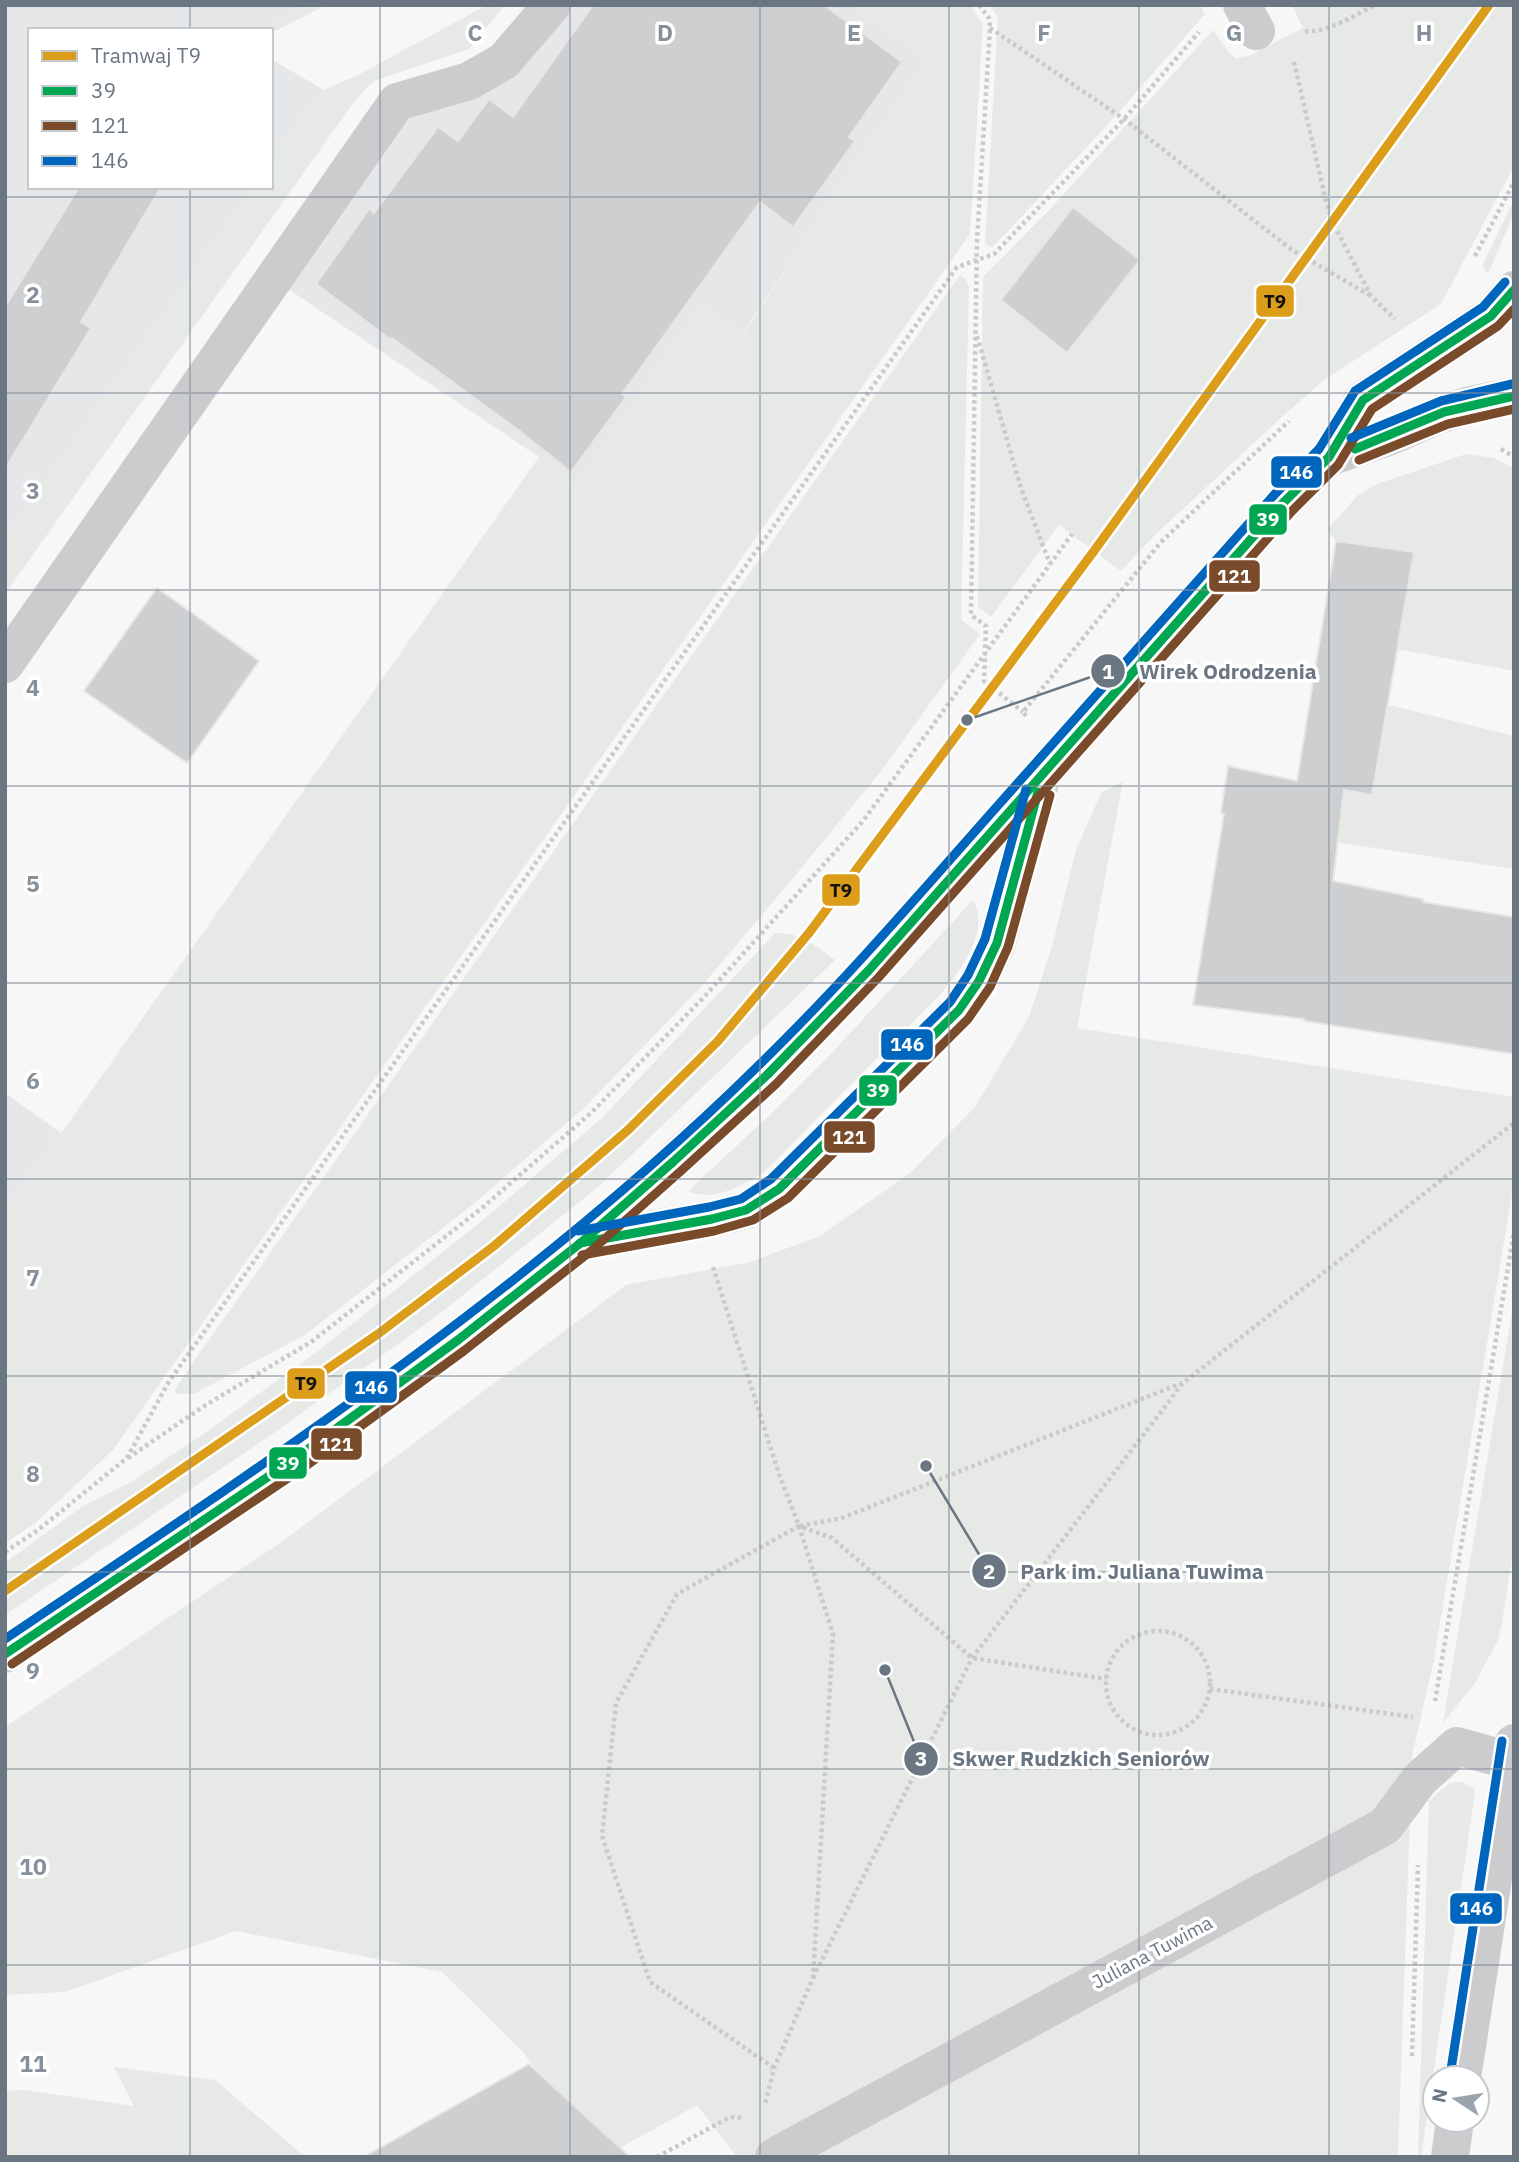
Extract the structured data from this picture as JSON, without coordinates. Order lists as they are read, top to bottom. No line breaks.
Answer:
{"streets":{"street":["Juliana Tuwima"]},"places":["Wirek Odrodzenia","Park im. Juliana Tuwima","Skwer Rudzkich Seniorów"],"lines":["tram line T9","transit line 146","transit line 39","transit line 121"],"legend":["Tramwaj T9","39","121","146"],"north":"left","grid":{"columns":["C","D","E","F","G","H"],"rows":["2","3","4","5","6","7","8","9","10","11"]}}
